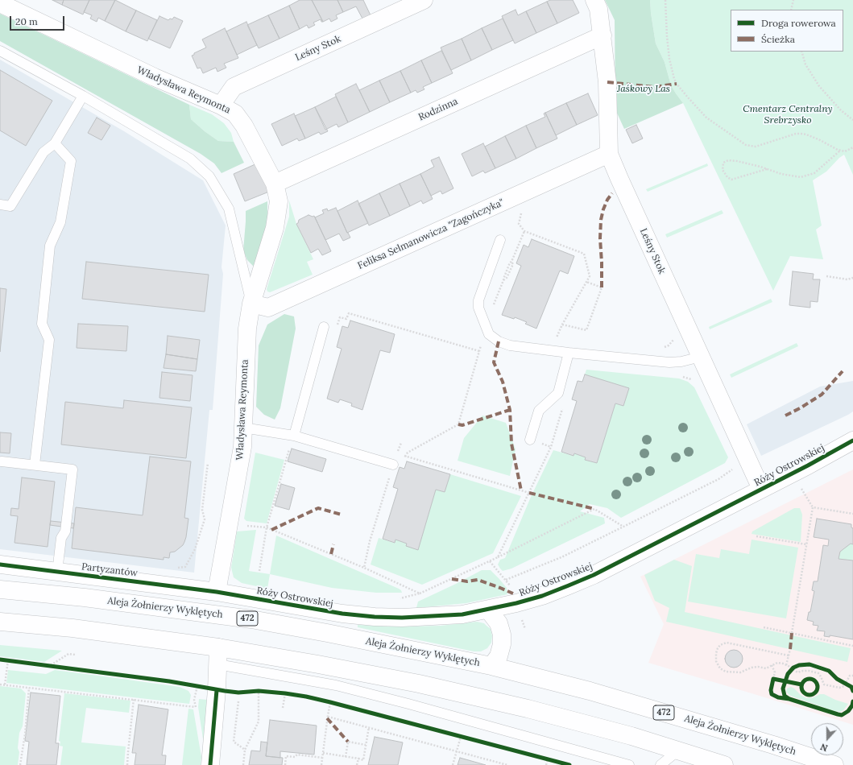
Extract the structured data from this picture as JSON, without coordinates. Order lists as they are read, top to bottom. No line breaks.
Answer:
{"streets":{"street":["Leśny Stok","Władysława Reymonta","Rodzinna","Feliksa Selmanowicza \"Zagończyka\"","Róży Ostrowskiej","Partyzantów","Aleja Żołnierzy Wyklętych","472"]},"crossings":[["Leśny Stok","Władysława Reymonta"],["Leśny Stok","Rodzinna"],["Leśny Stok","Feliksa Selmanowicza \"Zagończyka\""],["Leśny Stok","Róży Ostrowskiej"],["Władysława Reymonta","Rodzinna"],["Władysława Reymonta","Feliksa Selmanowicza \"Zagończyka\""],["Władysława Reymonta","Róży Ostrowskiej"],["Władysława Reymonta","Partyzantów"],["Róży Ostrowskiej","Partyzantów"]],"parks":["Jaśkowy Las","Cmentarz Centralny Srebrzysko"],"legend":["Droga rowerowa","Ścieżka"],"scale_bar":"20 m","north":"bottom"}
